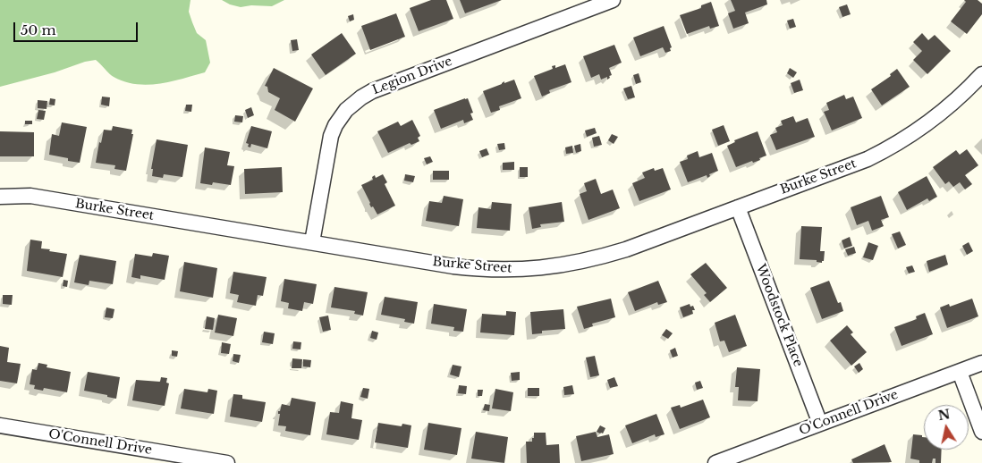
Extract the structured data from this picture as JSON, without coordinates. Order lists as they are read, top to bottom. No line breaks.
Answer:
{"streets":{"street":["Legion Drive","Burke Street","Woodstock Place","O'Connell Drive"]},"crossings":[["Legion Drive","Burke Street"],["Burke Street","Woodstock Place"],["Woodstock Place","O'Connell Drive"]],"scale_bar":"50 m","north":"top"}
